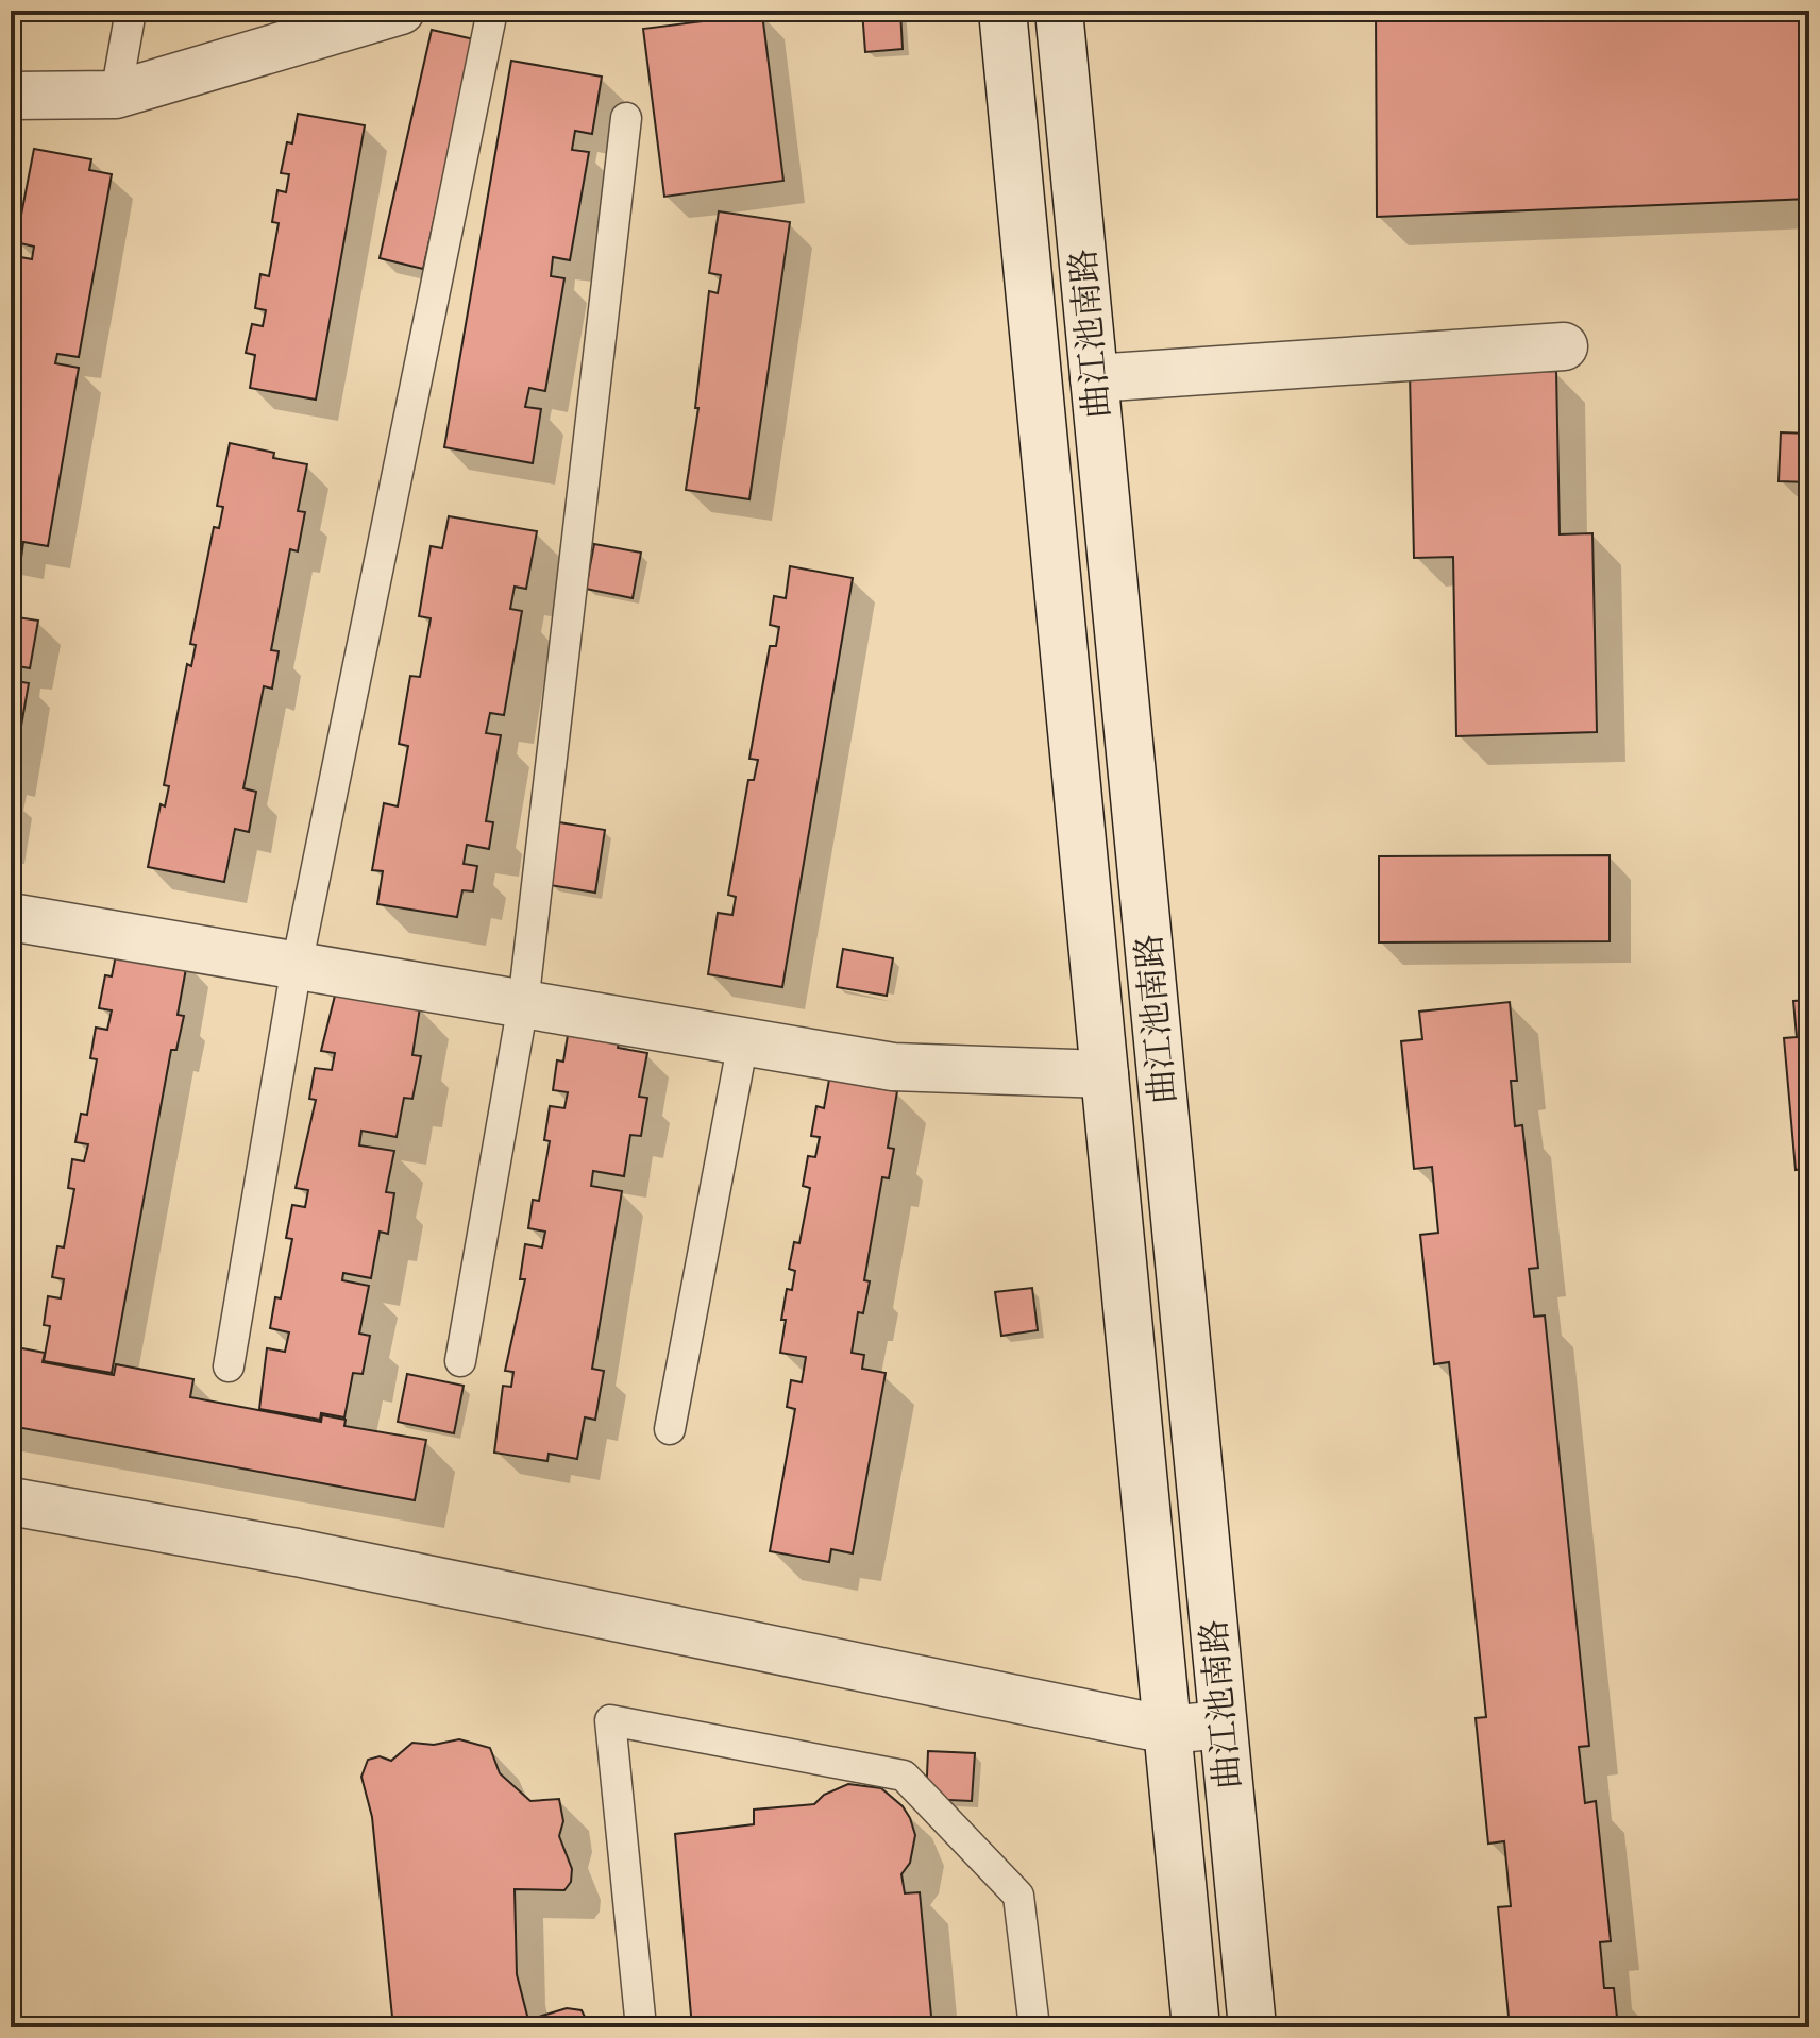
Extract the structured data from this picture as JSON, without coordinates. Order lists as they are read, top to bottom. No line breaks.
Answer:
{"streets":{"main road":["曲江池南路"]}}
